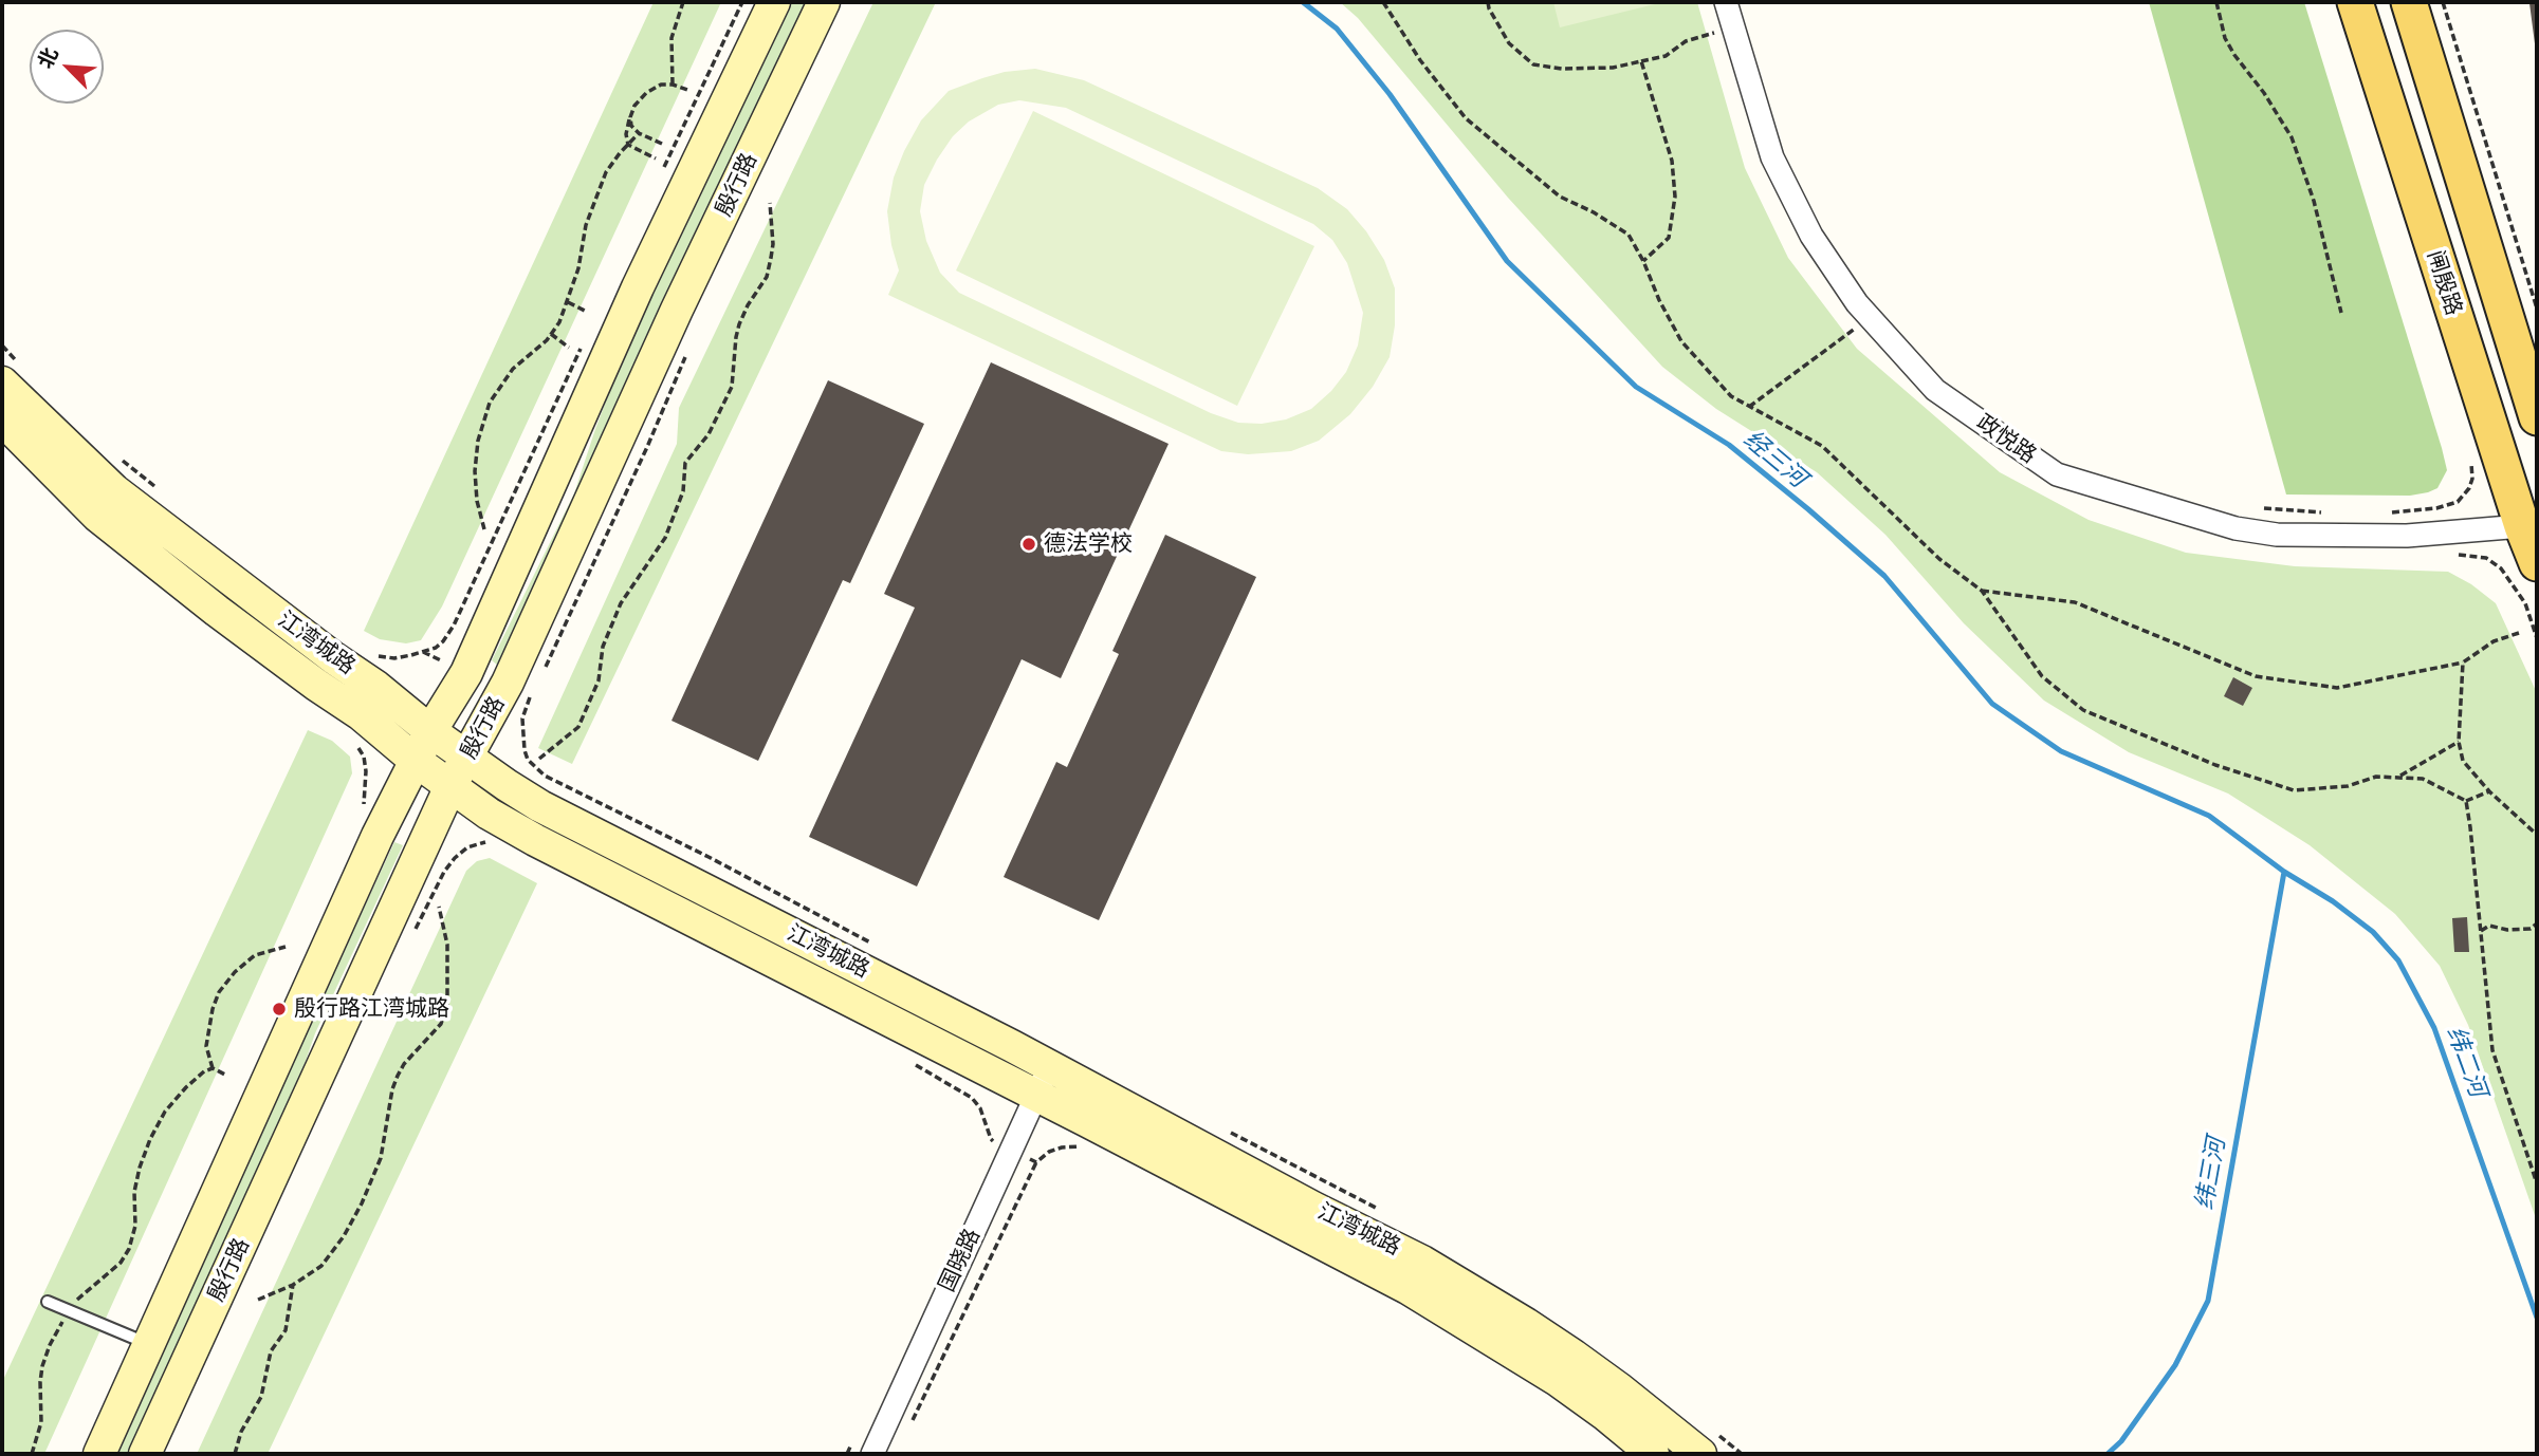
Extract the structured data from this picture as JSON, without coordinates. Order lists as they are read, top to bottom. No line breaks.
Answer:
{"streets":{"main road":["闸殷路"],"street":["殷行路","政悦路","江湾城路","国晓路"]},"crossings":[["殷行路","江湾城路"],["闸殷路","政悦路"],["江湾城路","国晓路"]],"water":["经三河","纬二河","纬三河"],"places":["德法学校","殷行路江湾城路"],"north":"top left"}
